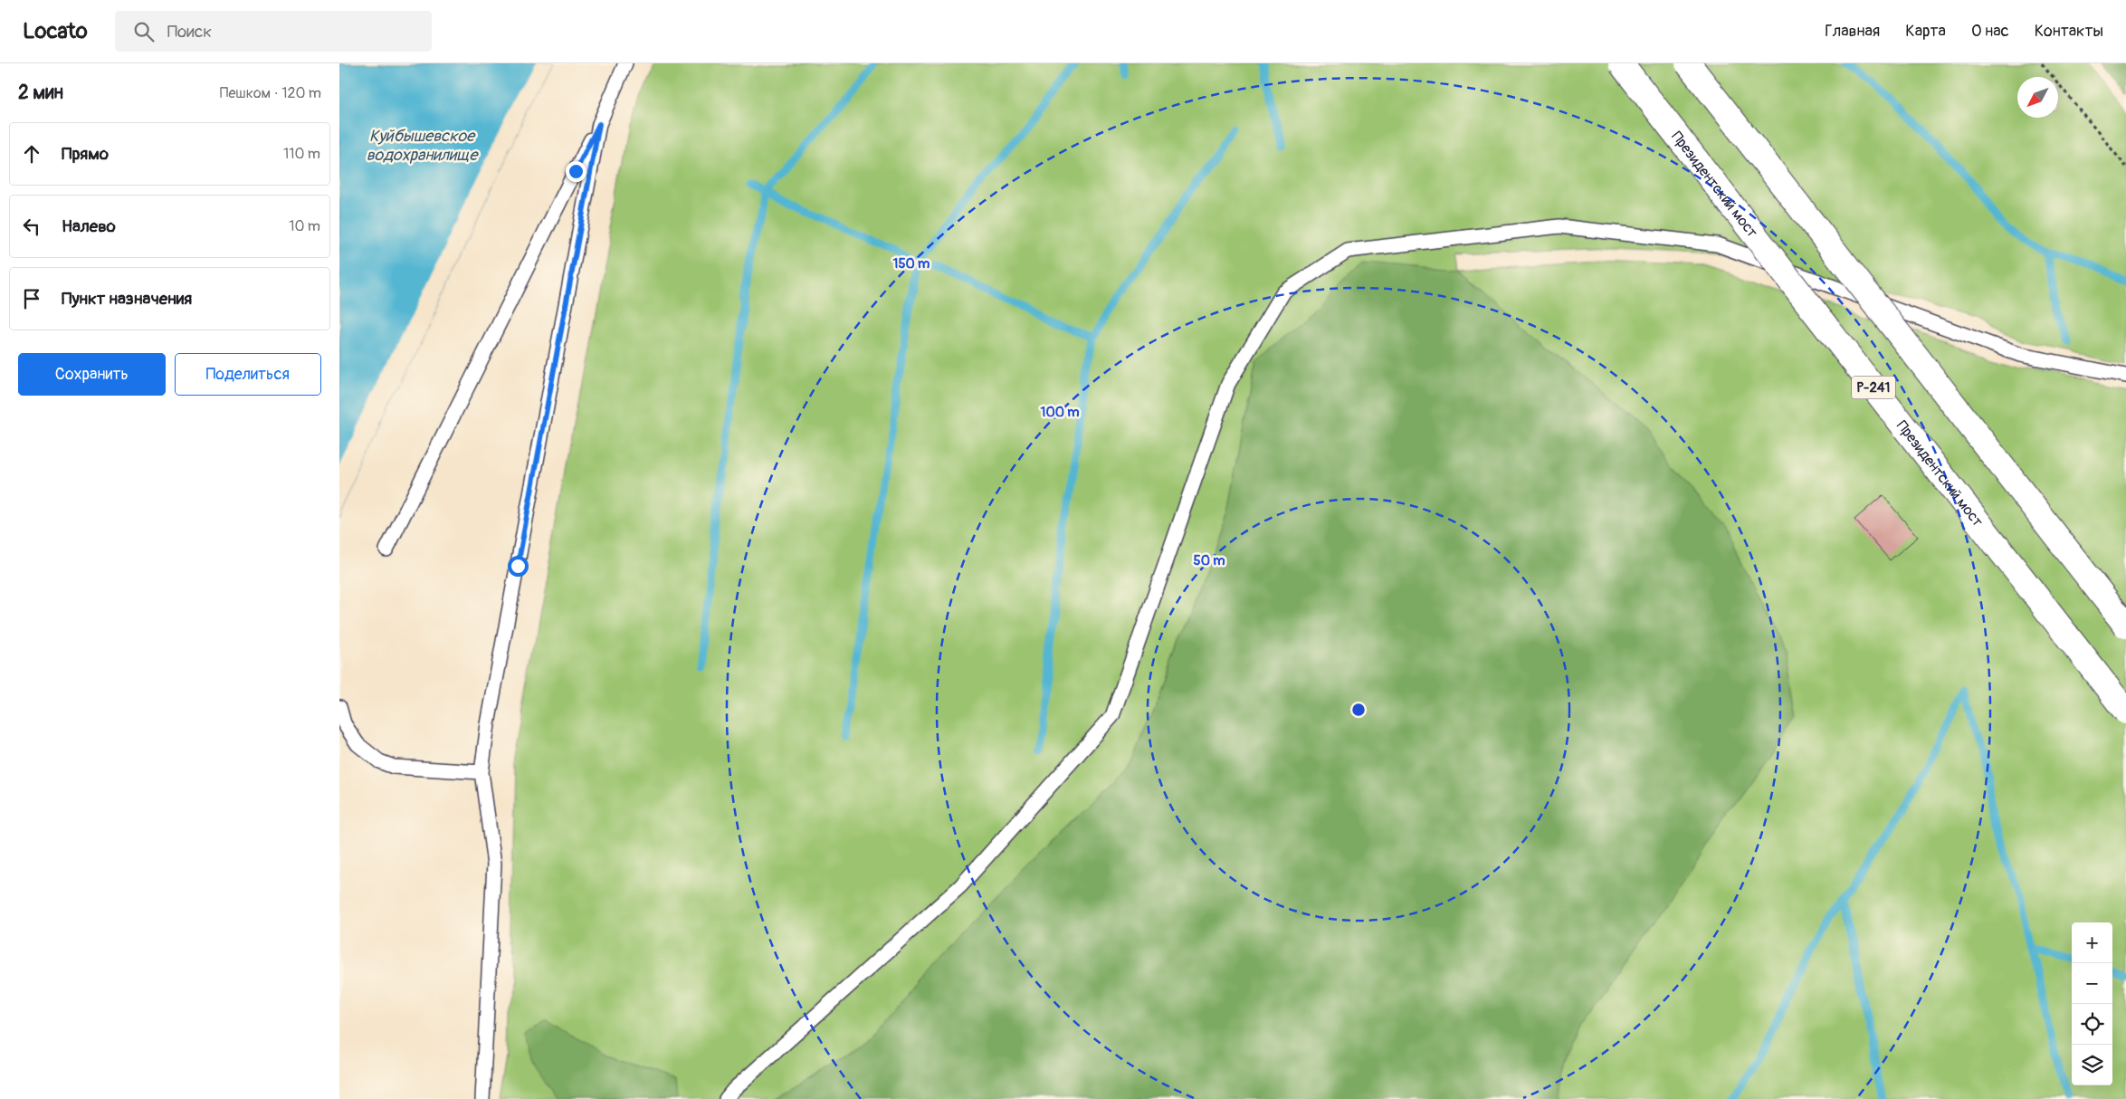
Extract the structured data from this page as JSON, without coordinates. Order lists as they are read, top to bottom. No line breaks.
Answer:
{"streets":{"highway":["Президентский мост","Р-241"]},"water":["Куйбышевское водохранилище"],"north":"bottom left","page":{"header":"Locato","search":"Поиск","nav":["Главная","Карта","О нас","Контакты"],"heading":["2 мин","Пешком · 120 m"],"list":[["Прямо","110 m"],["Налево","10 m"],"Пункт назначения"],"buttons":["Сохранить","Поделиться"],"map_buttons":["+","−"]},"rings":["150 m","100 m","50 m"]}
